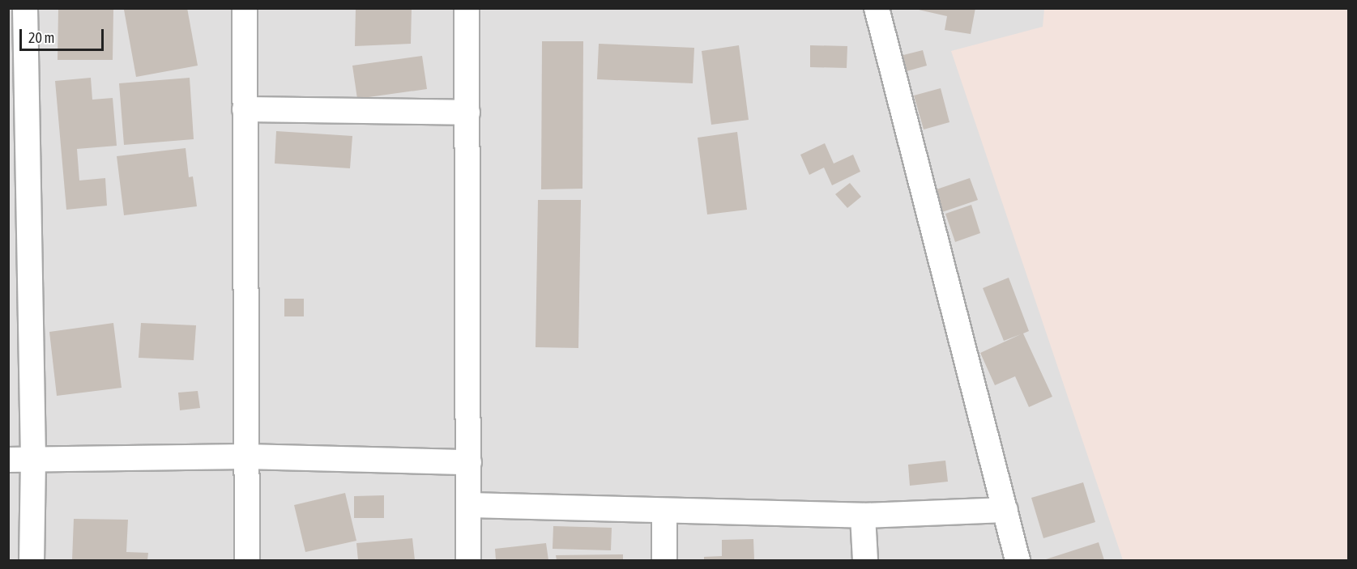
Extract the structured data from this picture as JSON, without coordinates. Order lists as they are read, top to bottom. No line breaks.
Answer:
{"scale_bar":"20 m"}
